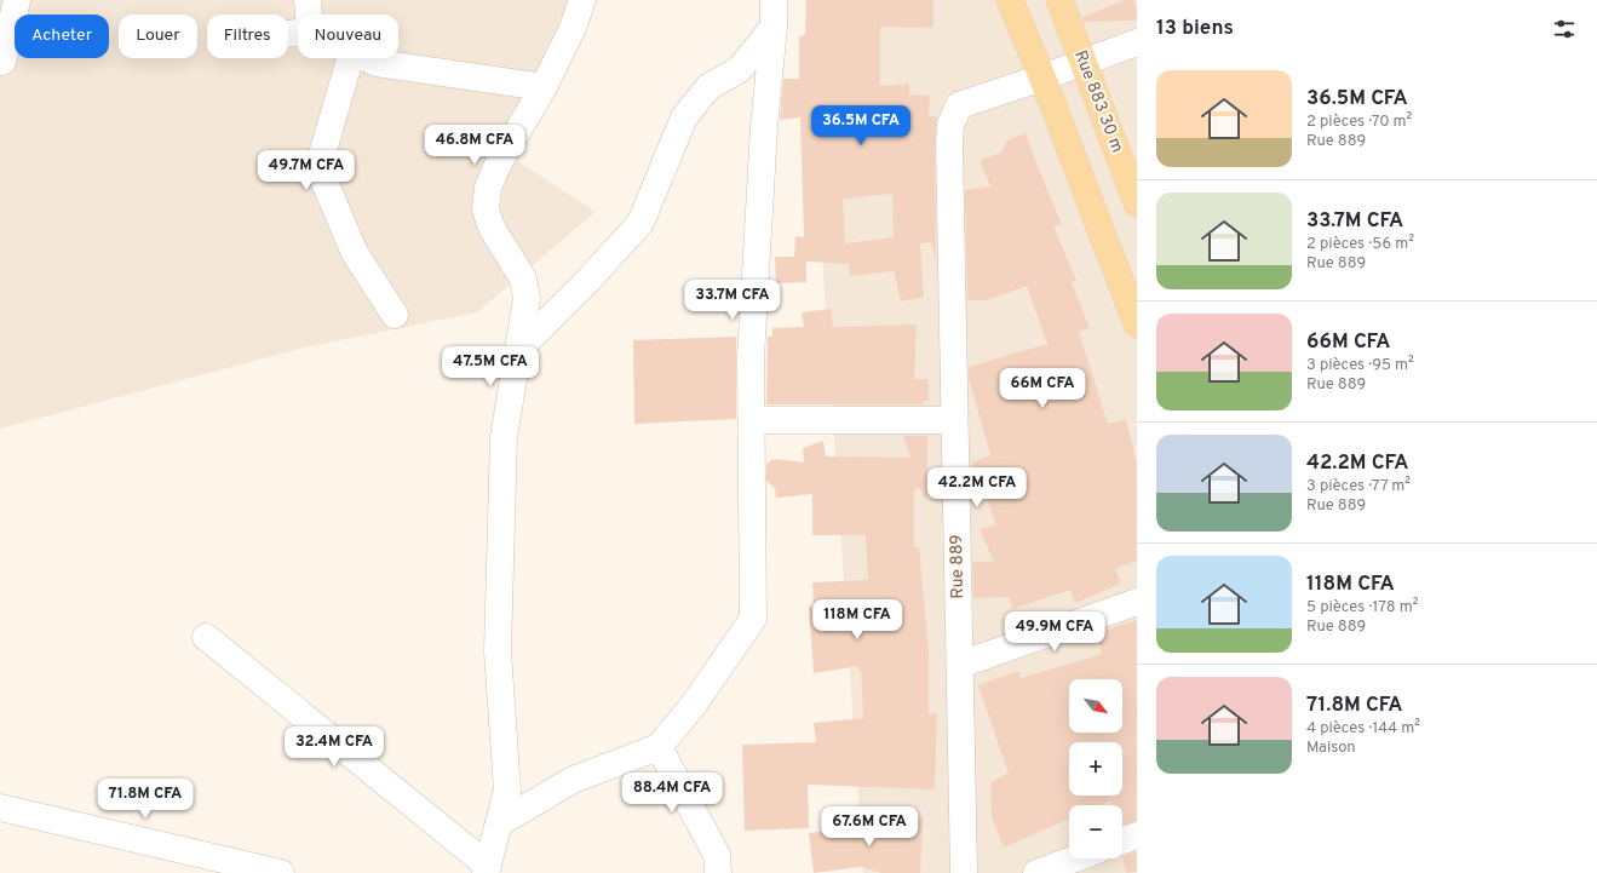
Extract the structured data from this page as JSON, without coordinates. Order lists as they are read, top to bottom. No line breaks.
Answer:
{"streets":{"main road":["Rue 883 30 m"],"street":["Rue 889"]},"crossings":[["Rue 883 30 m","Rue 889"]],"north":"bottom right","page":{"heading":"13 biens","chip":["Acheter","Louer","Filtres","Nouveau"],"list":[{"name":"36.5M CFA","note":"2 pièces · 70 m² · Rue 889"},{"name":"33.7M CFA","note":"2 pièces · 56 m² · Rue 889"},{"name":"66M CFA","note":"3 pièces · 95 m² · Rue 889"},{"name":"42.2M CFA","note":"3 pièces · 77 m² · Rue 889"},{"name":"118M CFA","note":"5 pièces · 178 m² · Rue 889"},{"name":"71.8M CFA","note":"4 pièces · 144 m² · Maison"}],"price":["36.5M CFA","46.8M CFA","49.7M CFA","33.7M CFA","47.5M CFA","66M CFA","42.2M CFA","118M CFA","49.9M CFA","32.4M CFA","88.4M CFA","71.8M CFA","67.6M CFA"],"map_buttons":["+","−"]}}
